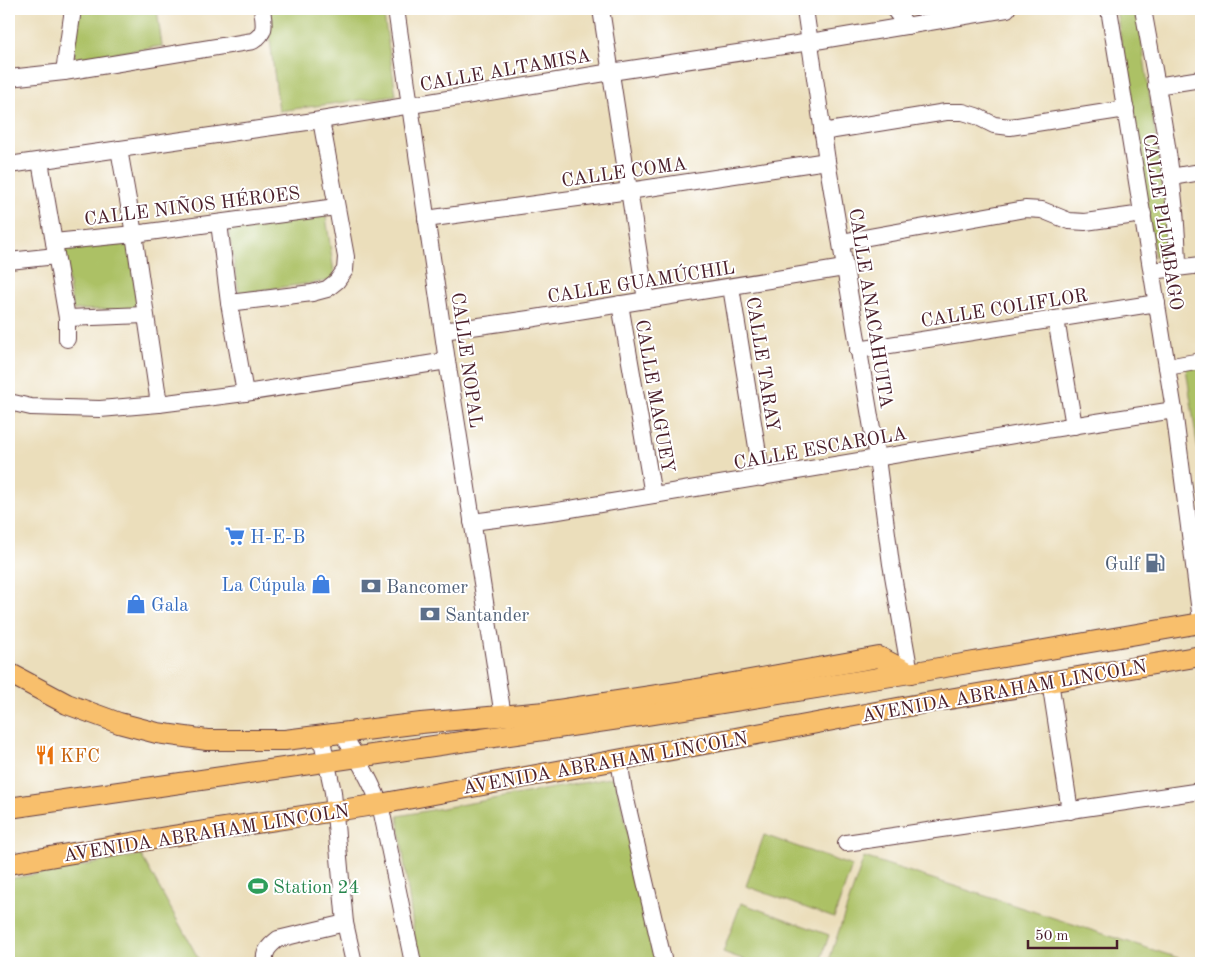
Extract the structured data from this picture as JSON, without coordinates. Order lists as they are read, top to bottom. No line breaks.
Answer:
{"streets":{"main road":["AVENIDA ABRAHAM LINCOLN"],"street":["CALLE ALTAMISA","CALLE COMA","CALLE NIÑOS HÉROES","CALLE PLUMBAGO","CALLE GUAMÚCHIL","CALLE COLIFLOR","CALLE ANACAHUITA","CALLE NOPAL","CALLE TARAY","CALLE MAGUEY","CALLE ESCAROLA"]},"crossings":[["CALLE ALTAMISA","CALLE ANACAHUITA"],["CALLE ALTAMISA","CALLE NOPAL"],["CALLE ALTAMISA","CALLE MAGUEY"],["CALLE COMA","CALLE ANACAHUITA"],["CALLE COMA","CALLE NOPAL"],["CALLE COMA","CALLE MAGUEY"],["CALLE PLUMBAGO","CALLE COLIFLOR"],["CALLE PLUMBAGO","CALLE ESCAROLA"],["CALLE GUAMÚCHIL","CALLE ANACAHUITA"],["CALLE GUAMÚCHIL","CALLE NOPAL"],["CALLE GUAMÚCHIL","CALLE TARAY"],["CALLE GUAMÚCHIL","CALLE MAGUEY"],["CALLE COLIFLOR","CALLE ANACAHUITA"],["CALLE ANACAHUITA","CALLE ESCAROLA"],["CALLE NOPAL","CALLE ESCAROLA"],["CALLE TARAY","CALLE ESCAROLA"],["CALLE MAGUEY","CALLE ESCAROLA"]],"places":{"supermarket":["H-E-B"],"fuel station":["Gulf"],"shop":["La Cúpula","Gala"],"bank":["Bancomer","Santander"],"restaurant":["KFC"],"sports":["Station 24"]},"scale_bar":"50 m"}
